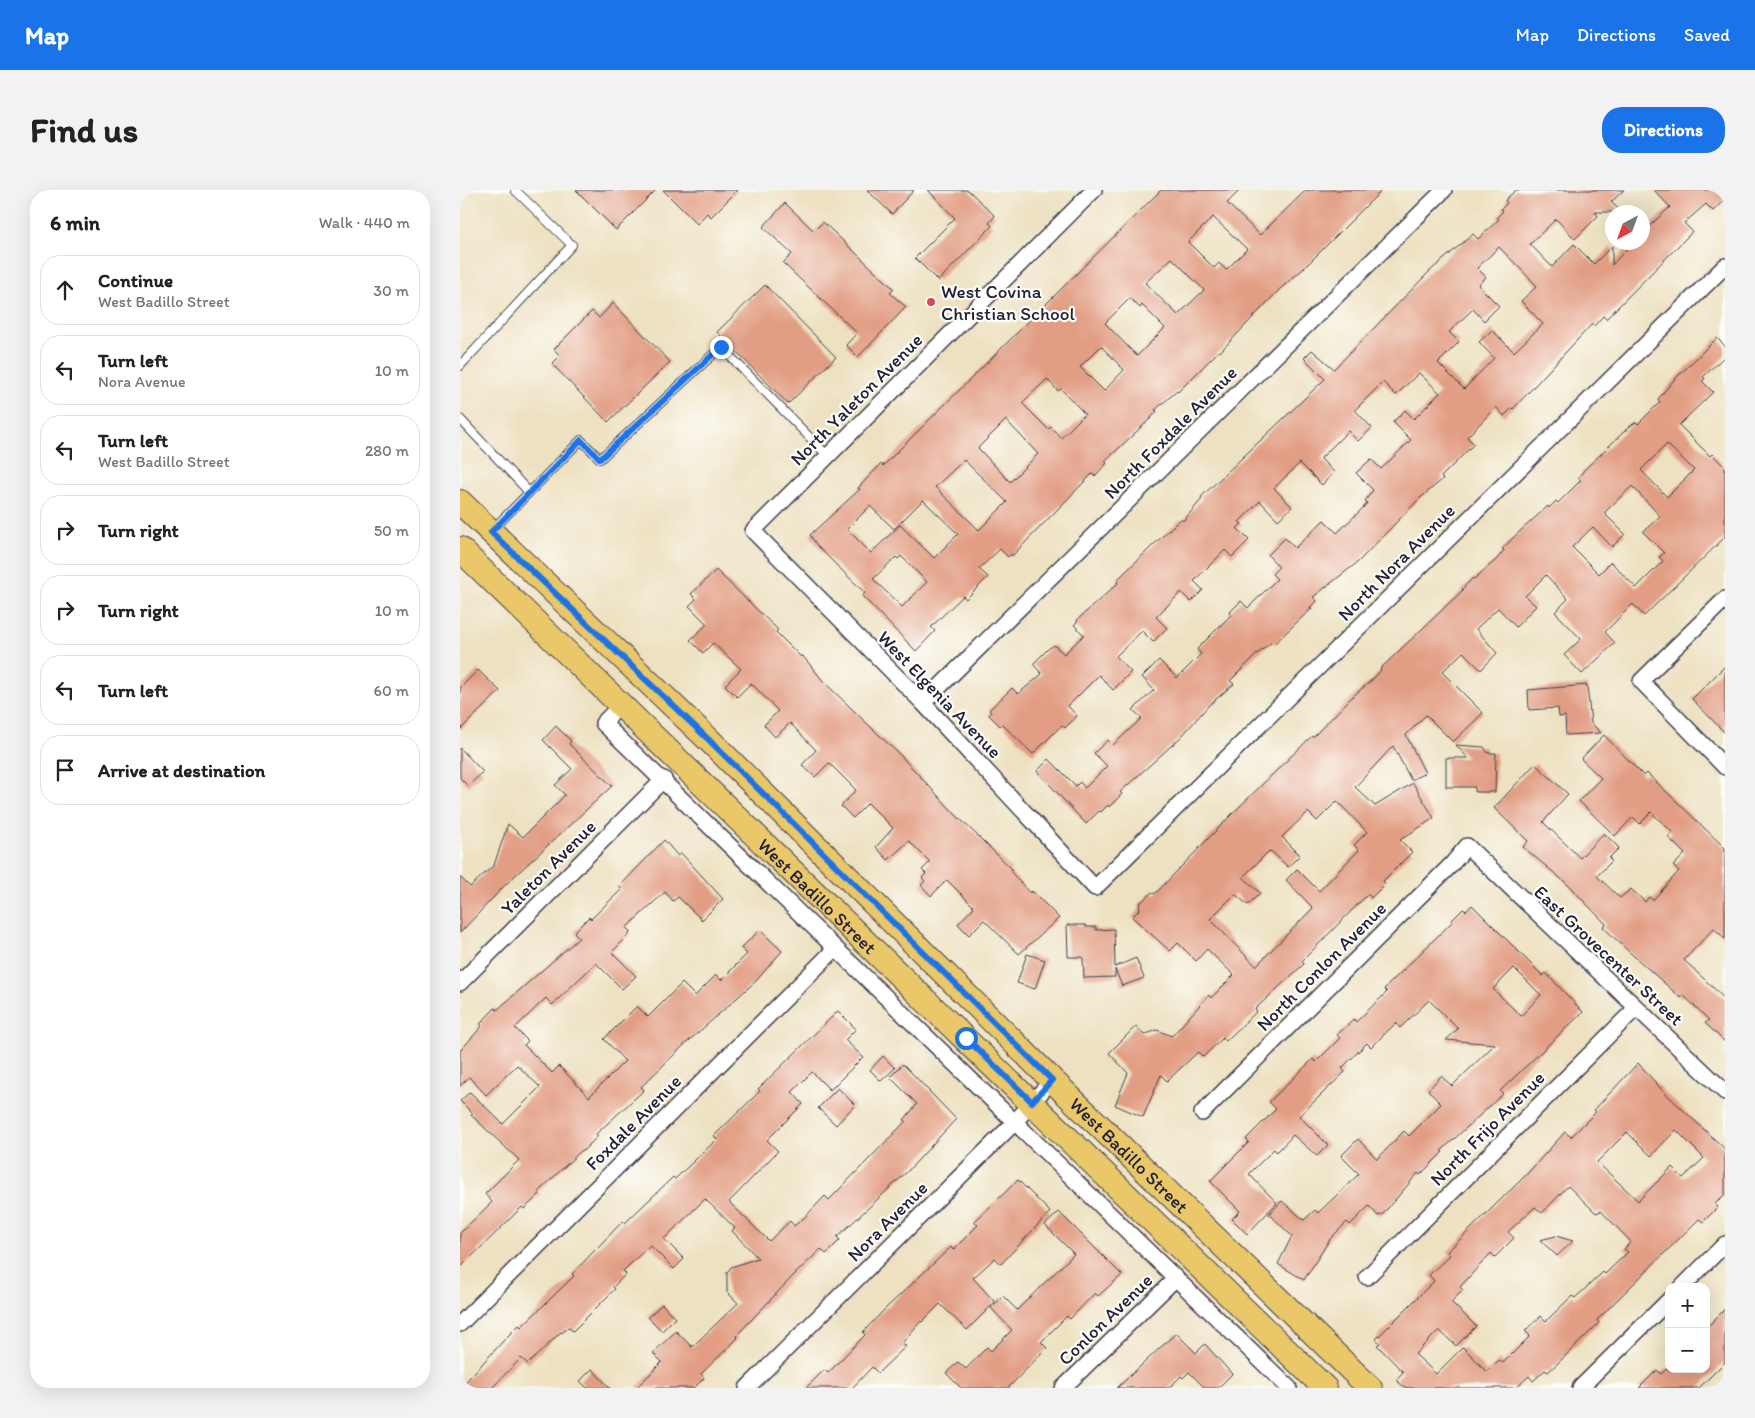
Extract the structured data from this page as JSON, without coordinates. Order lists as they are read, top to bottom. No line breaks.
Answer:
{"streets":{"main road":["West Badillo Street"],"street":["North Yaleton Avenue","North Foxdale Avenue","North Nora Avenue","West Elgenia Avenue","Yaleton Avenue","East Grovecenter Street","North Conlon Avenue","Foxdale Avenue","North Frijo Avenue","Nora Avenue","Conlon Avenue"]},"crossings":[["North Yaleton Avenue","West Elgenia Avenue"],["North Foxdale Avenue","West Elgenia Avenue"],["North Nora Avenue","West Elgenia Avenue"],["West Badillo Street","Nora Avenue"],["East Grovecenter Street","North Conlon Avenue"],["East Grovecenter Street","North Frijo Avenue"]],"places":["West Covina Christian School"],"north":"bottom left","page":{"header":"Map","nav":["Map","Directions","Saved"],"buttons":"Directions","title":"Find us","heading":["6 min","Walk · 440 m"],"list":[["Continue","West Badillo Street","30 m"],["Turn left","Nora Avenue","10 m"],["Turn left","West Badillo Street","280 m"],["Turn right","50 m"],["Turn right","10 m"],["Turn left","60 m"],"Arrive at destination"],"map_buttons":["+","−"]}}
